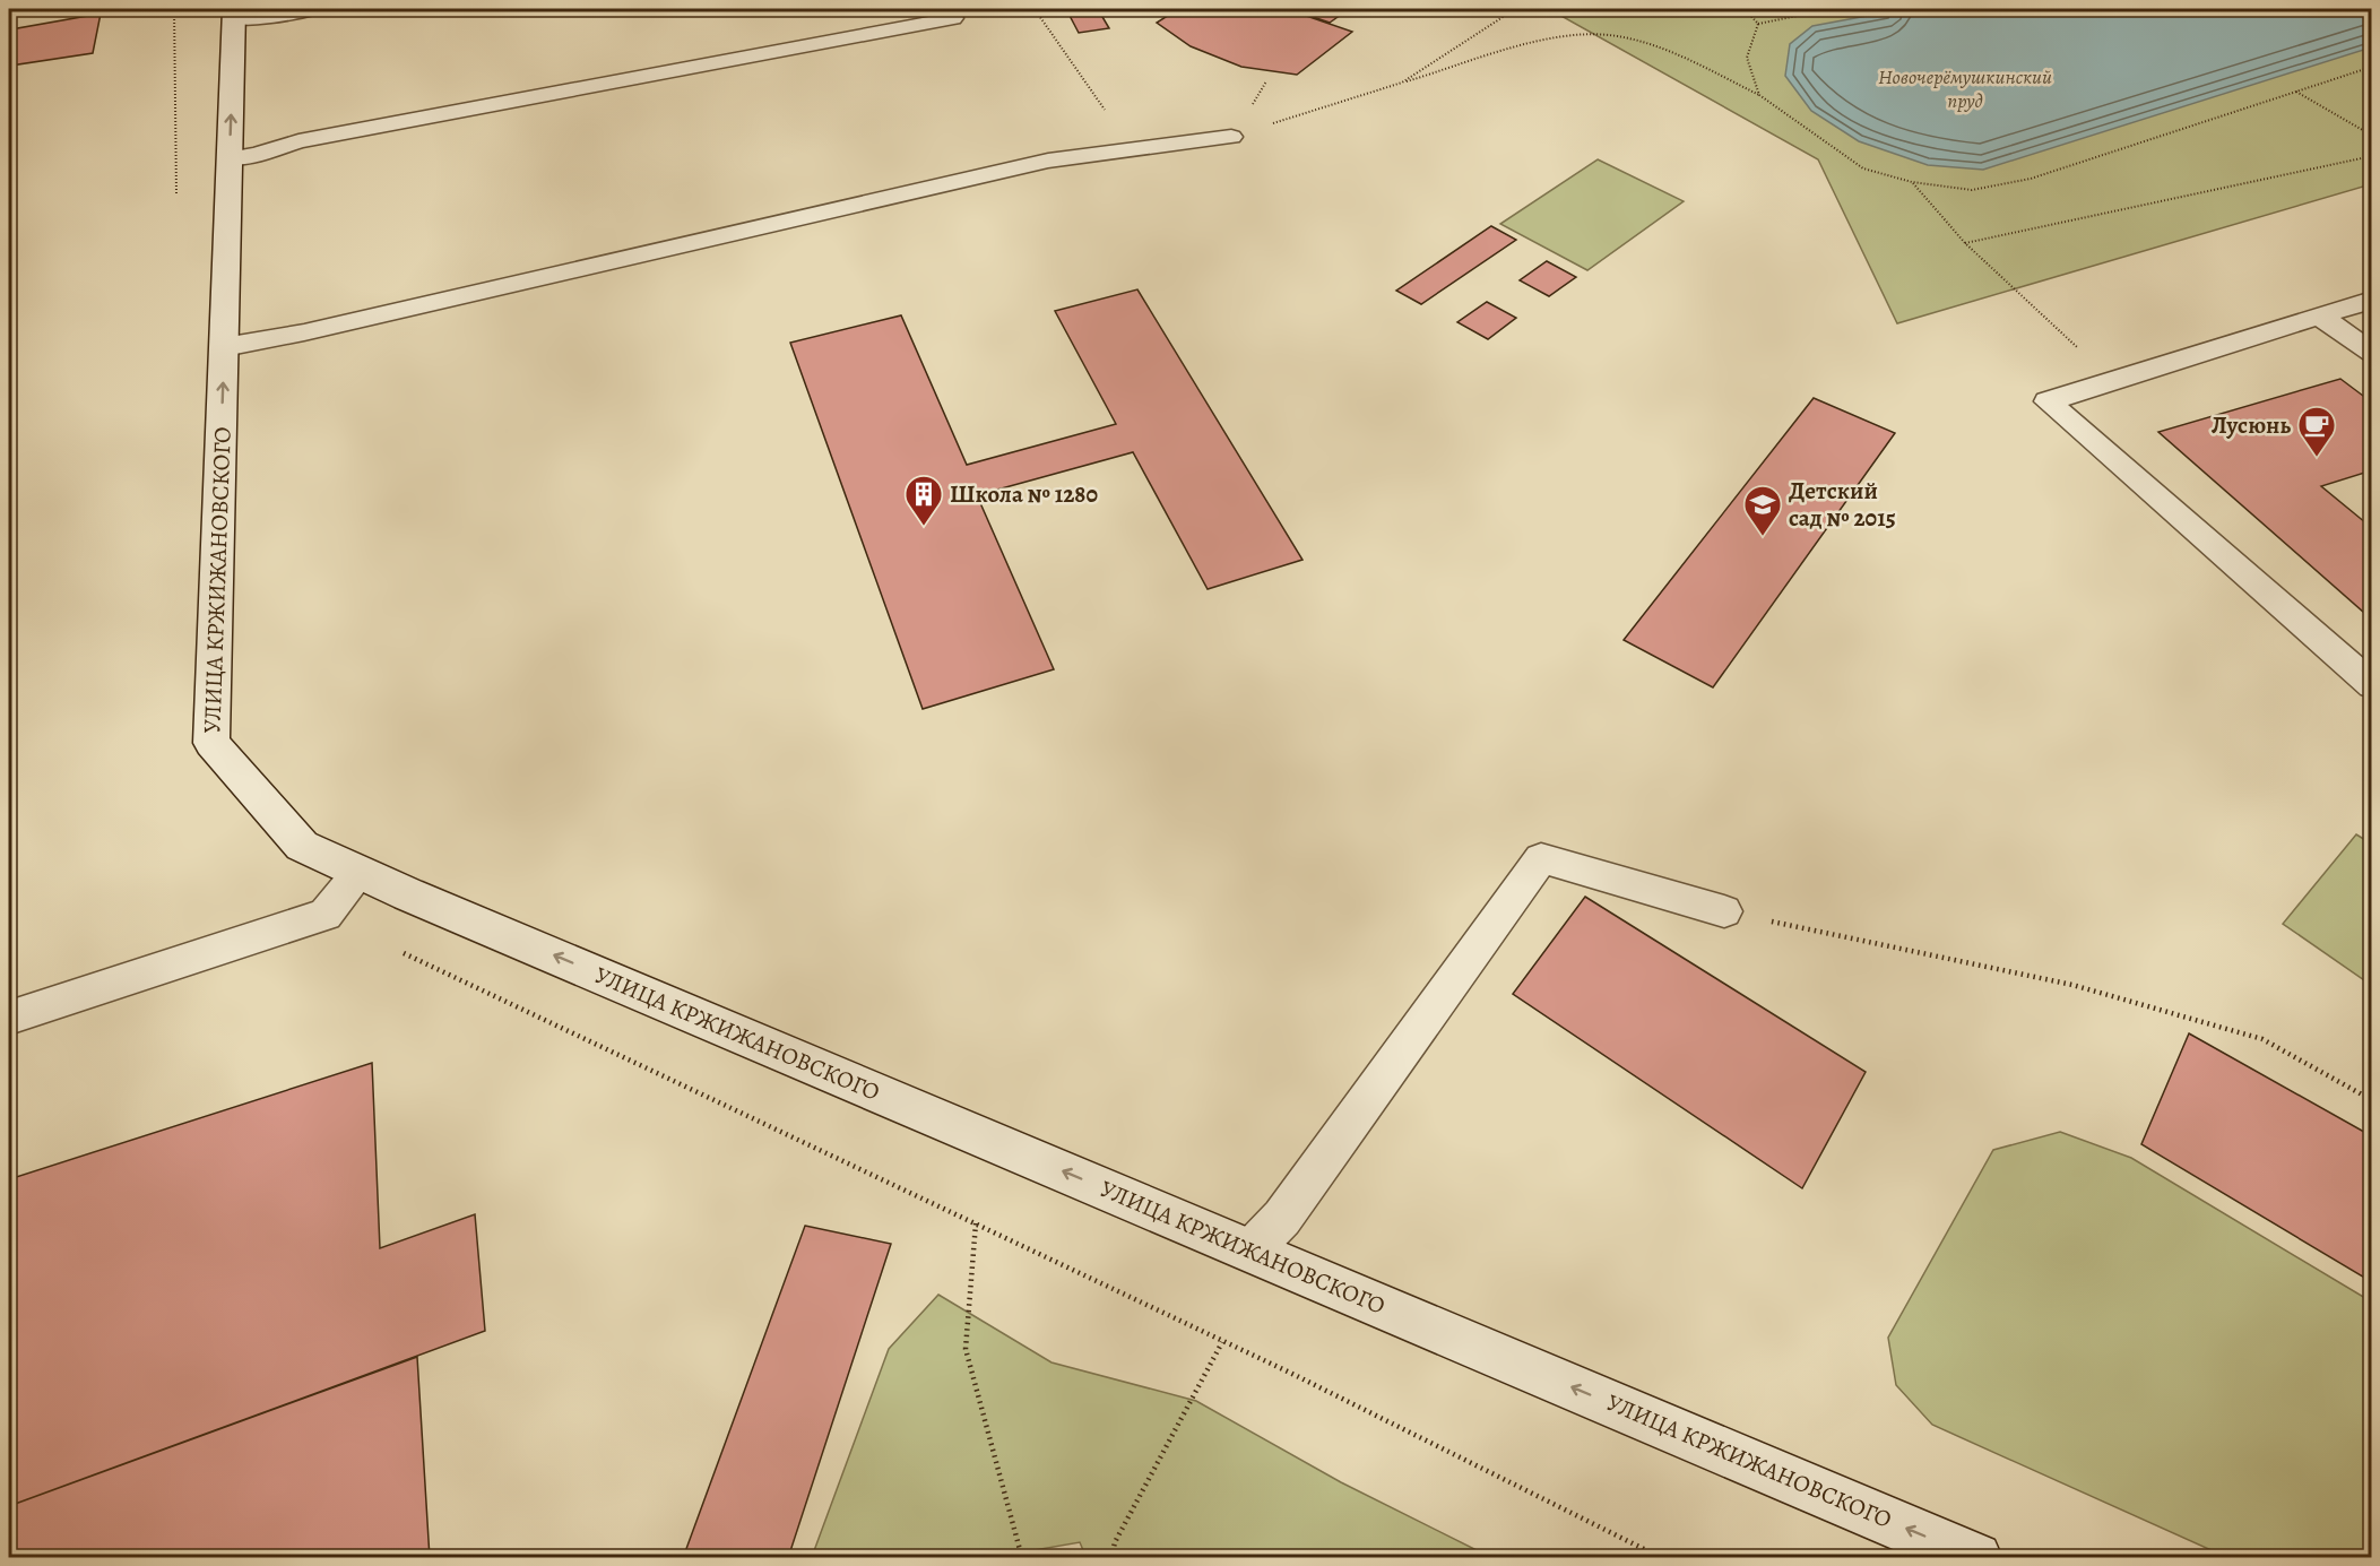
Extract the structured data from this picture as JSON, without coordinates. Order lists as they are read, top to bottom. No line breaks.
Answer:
{"streets":{"street":["УЛИЦА КРЖИЖАНОВСКОГО"]},"one_way":["УЛИЦА КРЖИЖАНОВСКОГО"],"water":["Новочерёмушкинский пруд"],"places":{"cafe":["Лусюнь"],"building":["Школа № 1280"],"school or university":["Детский сад № 2015"]}}
